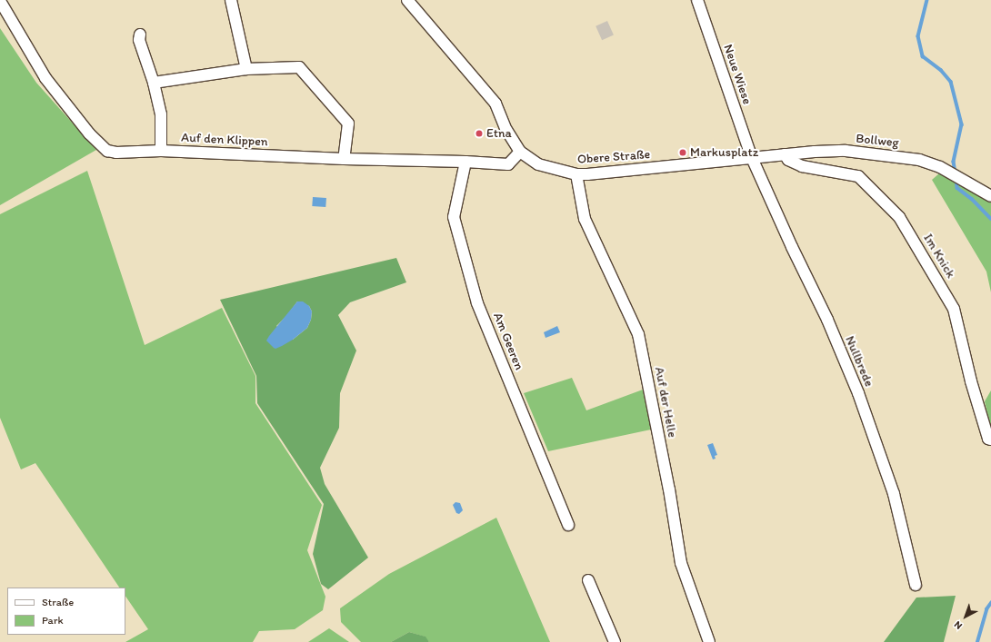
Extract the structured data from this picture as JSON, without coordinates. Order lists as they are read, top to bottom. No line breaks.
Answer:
{"streets":{"street":["Neue Wiese","Auf den Klippen","Bollweg","Obere Straße","Im Knick","Am Geeren","Nullbrede","Auf der Helle"]},"crossings":[["Neue Wiese","Bollweg"],["Neue Wiese","Obere Straße"],["Neue Wiese","Nullbrede"],["Auf den Klippen","Obere Straße"],["Auf den Klippen","Am Geeren"],["Bollweg","Obere Straße"],["Bollweg","Im Knick"],["Bollweg","Nullbrede"],["Obere Straße","Nullbrede"],["Obere Straße","Auf der Helle"]],"places":["Etna","Markusplatz"],"legend":["Straße","Park"],"north":"bottom left"}
